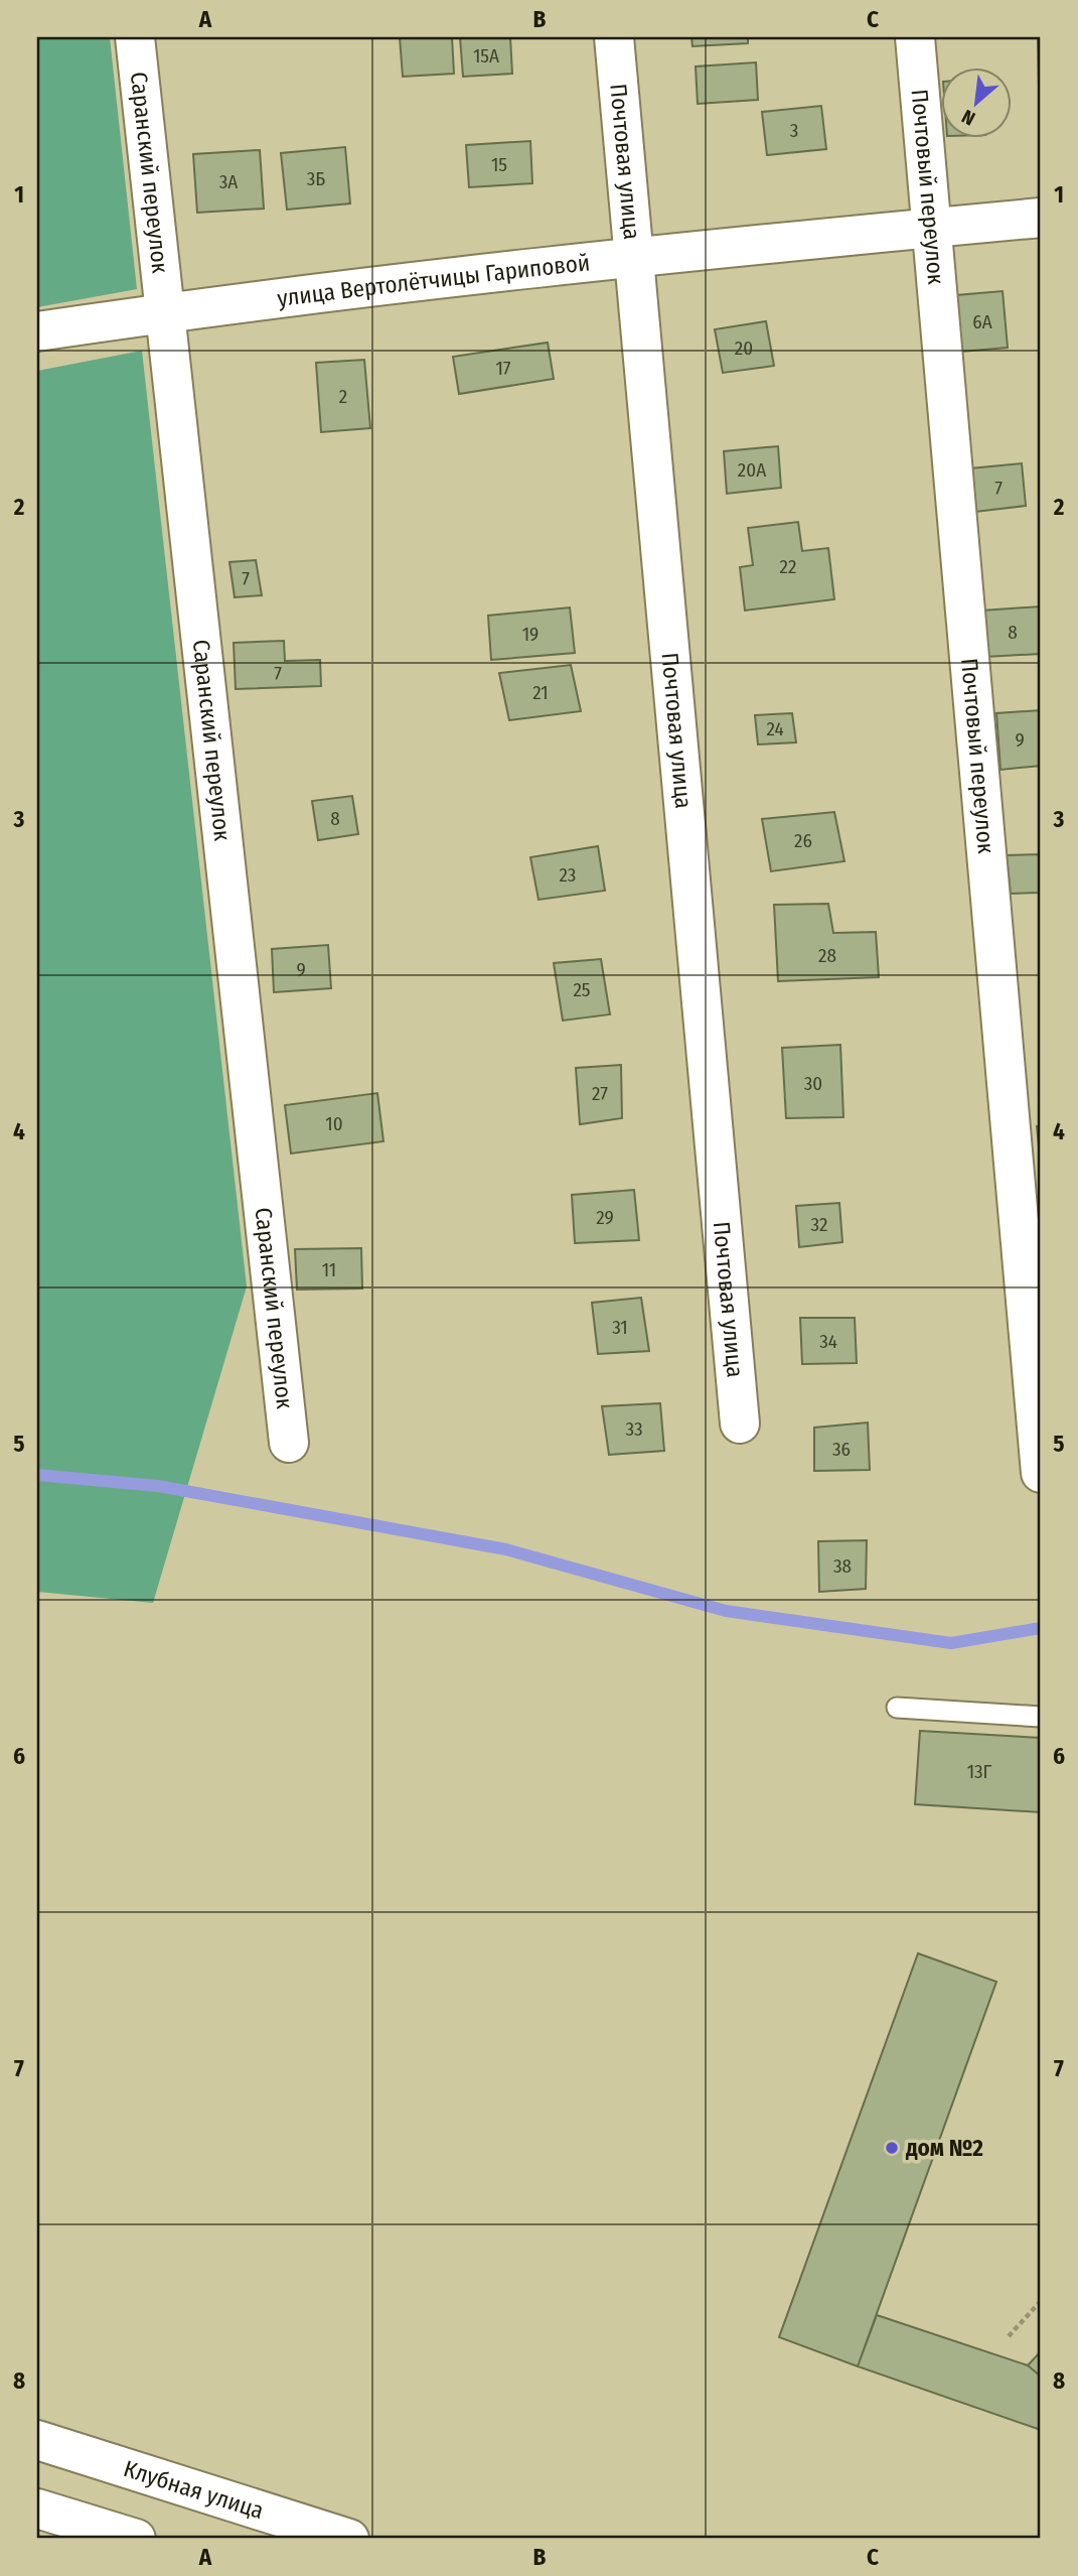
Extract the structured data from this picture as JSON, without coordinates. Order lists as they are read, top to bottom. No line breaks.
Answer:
{"streets":{"street":["Почтовая улица","Саранский переулок","Почтовый переулок","улица Вертолётчицы Гариповой","Клубная улица"]},"crossings":[["Почтовая улица","улица Вертолётчицы Гариповой"],["Саранский переулок","улица Вертолётчицы Гариповой"],["Почтовый переулок","улица Вертолётчицы Гариповой"]],"places":["дом №2"],"house_numbers":["15А","3","15","3Б","3А","6А","20","17","2","20А","7","22","7","8","19","7","21","24","9","8","26","23","28","9","25","30","27","10","29","32","11","31","34","33","36","38","13Г"],"north":"bottom left","grid":{"columns":["A","B","C"],"rows":["1","2","3","4","5","6","7","8"]}}
